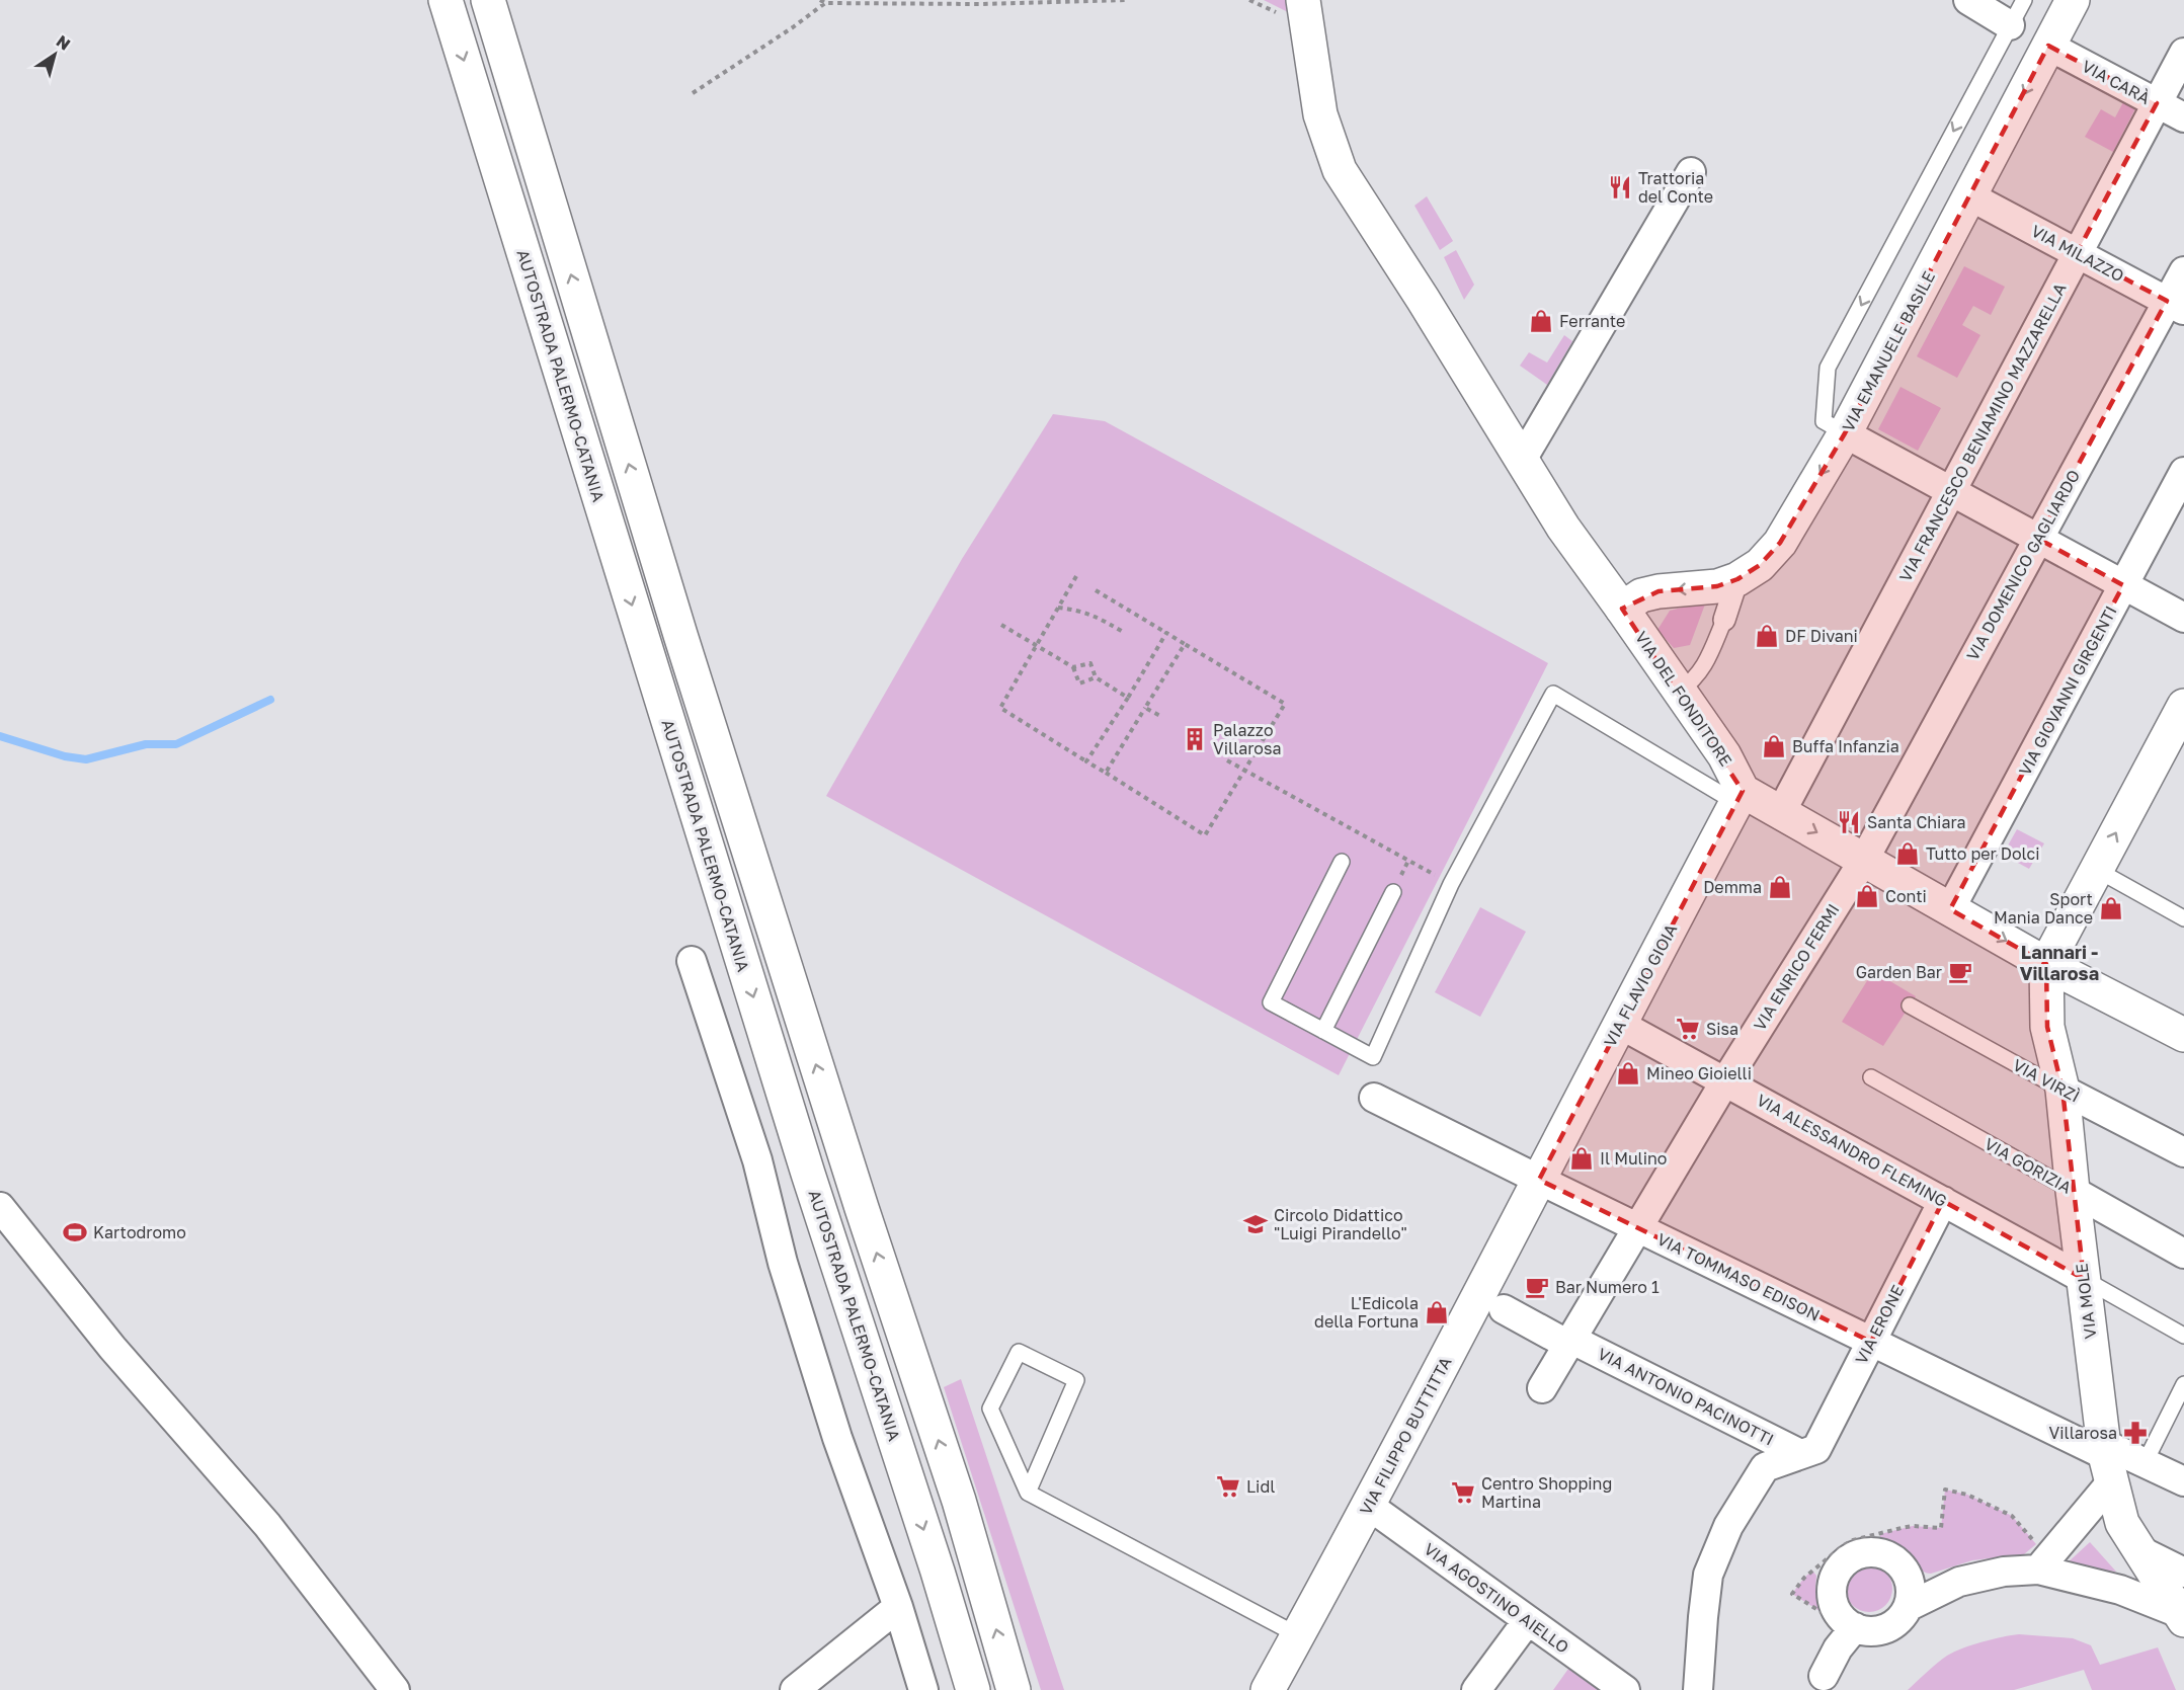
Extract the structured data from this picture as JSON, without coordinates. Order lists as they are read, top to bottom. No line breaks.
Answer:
{"streets":{"main road":["VIA EMANUELE BASILE","AUTOSTRADA PALERMO-CATANIA","VIA DEL FONDITORE","VIA FLAVIO GIOIA","VIA MOLE","VIA FILIPPO BUTTITTA"],"street":["VIA CARÀ","VIA MILAZZO","VIA FRANCESCO BENIAMINO MAZZARELLA","VIA DOMENICO GAGLIARDO","VIA GIOVANNI GIRGENTI","VIA ENRICO FERMI","VIA VIRZÌ","VIA ALESSANDRO FLEMING","VIA GORIZIA","VIA TOMMASO EDISON","VIA ERONE","VIA ANTONIO PACINOTTI","VIA AGOSTINO AIELLO"]},"crossings":[["VIA CARÀ","VIA EMANUELE BASILE"],["VIA CARÀ","VIA FRANCESCO BENIAMINO MAZZARELLA"],["VIA MILAZZO","VIA EMANUELE BASILE"],["VIA MILAZZO","VIA FRANCESCO BENIAMINO MAZZARELLA"],["VIA MILAZZO","VIA DOMENICO GAGLIARDO"],["VIA EMANUELE BASILE","VIA DEL FONDITORE"],["VIA DOMENICO GAGLIARDO","VIA ENRICO FERMI"],["VIA DEL FONDITORE","VIA FLAVIO GIOIA"],["VIA ENRICO FERMI","VIA ALESSANDRO FLEMING"],["VIA ENRICO FERMI","VIA TOMMASO EDISON"],["VIA ENRICO FERMI","VIA ANTONIO PACINOTTI"],["VIA FLAVIO GIOIA","VIA ALESSANDRO FLEMING"],["VIA FLAVIO GIOIA","VIA TOMMASO EDISON"],["VIA FLAVIO GIOIA","VIA FILIPPO BUTTITTA"],["VIA VIRZÌ","VIA MOLE"],["VIA ALESSANDRO FLEMING","VIA MOLE"],["VIA ALESSANDRO FLEMING","VIA ERONE"],["VIA GORIZIA","VIA MOLE"],["VIA TOMMASO EDISON","VIA MOLE"],["VIA TOMMASO EDISON","VIA ERONE"],["VIA TOMMASO EDISON","VIA FILIPPO BUTTITTA"],["VIA ERONE","VIA ANTONIO PACINOTTI"],["VIA FILIPPO BUTTITTA","VIA AGOSTINO AIELLO"]],"one_way":["VIA EMANUELE BASILE"],"districts":["Lannari - Villarosa"],"places":{"restaurant":["Trattoria del Conte","Santa Chiara"],"shop":["Ferrante","DF Divani","Buffa Infanzia","Tutto per Dolci","Demma","Conti","Sport Mania Dance","Mineo Gioielli","Il Mulino","L'Edicola della Fortuna"],"building":["Palazzo Villarosa"],"cafe":["Garden Bar","Bar Numero 1"],"supermarket":["Sisa","Lidl","Centro Shopping Martina"],"school or university":["Circolo Didattico \"Luigi Pirandello\""],"sports":["Kartodromo"],"pharmacy":["Villarosa"]},"north":"top right"}
